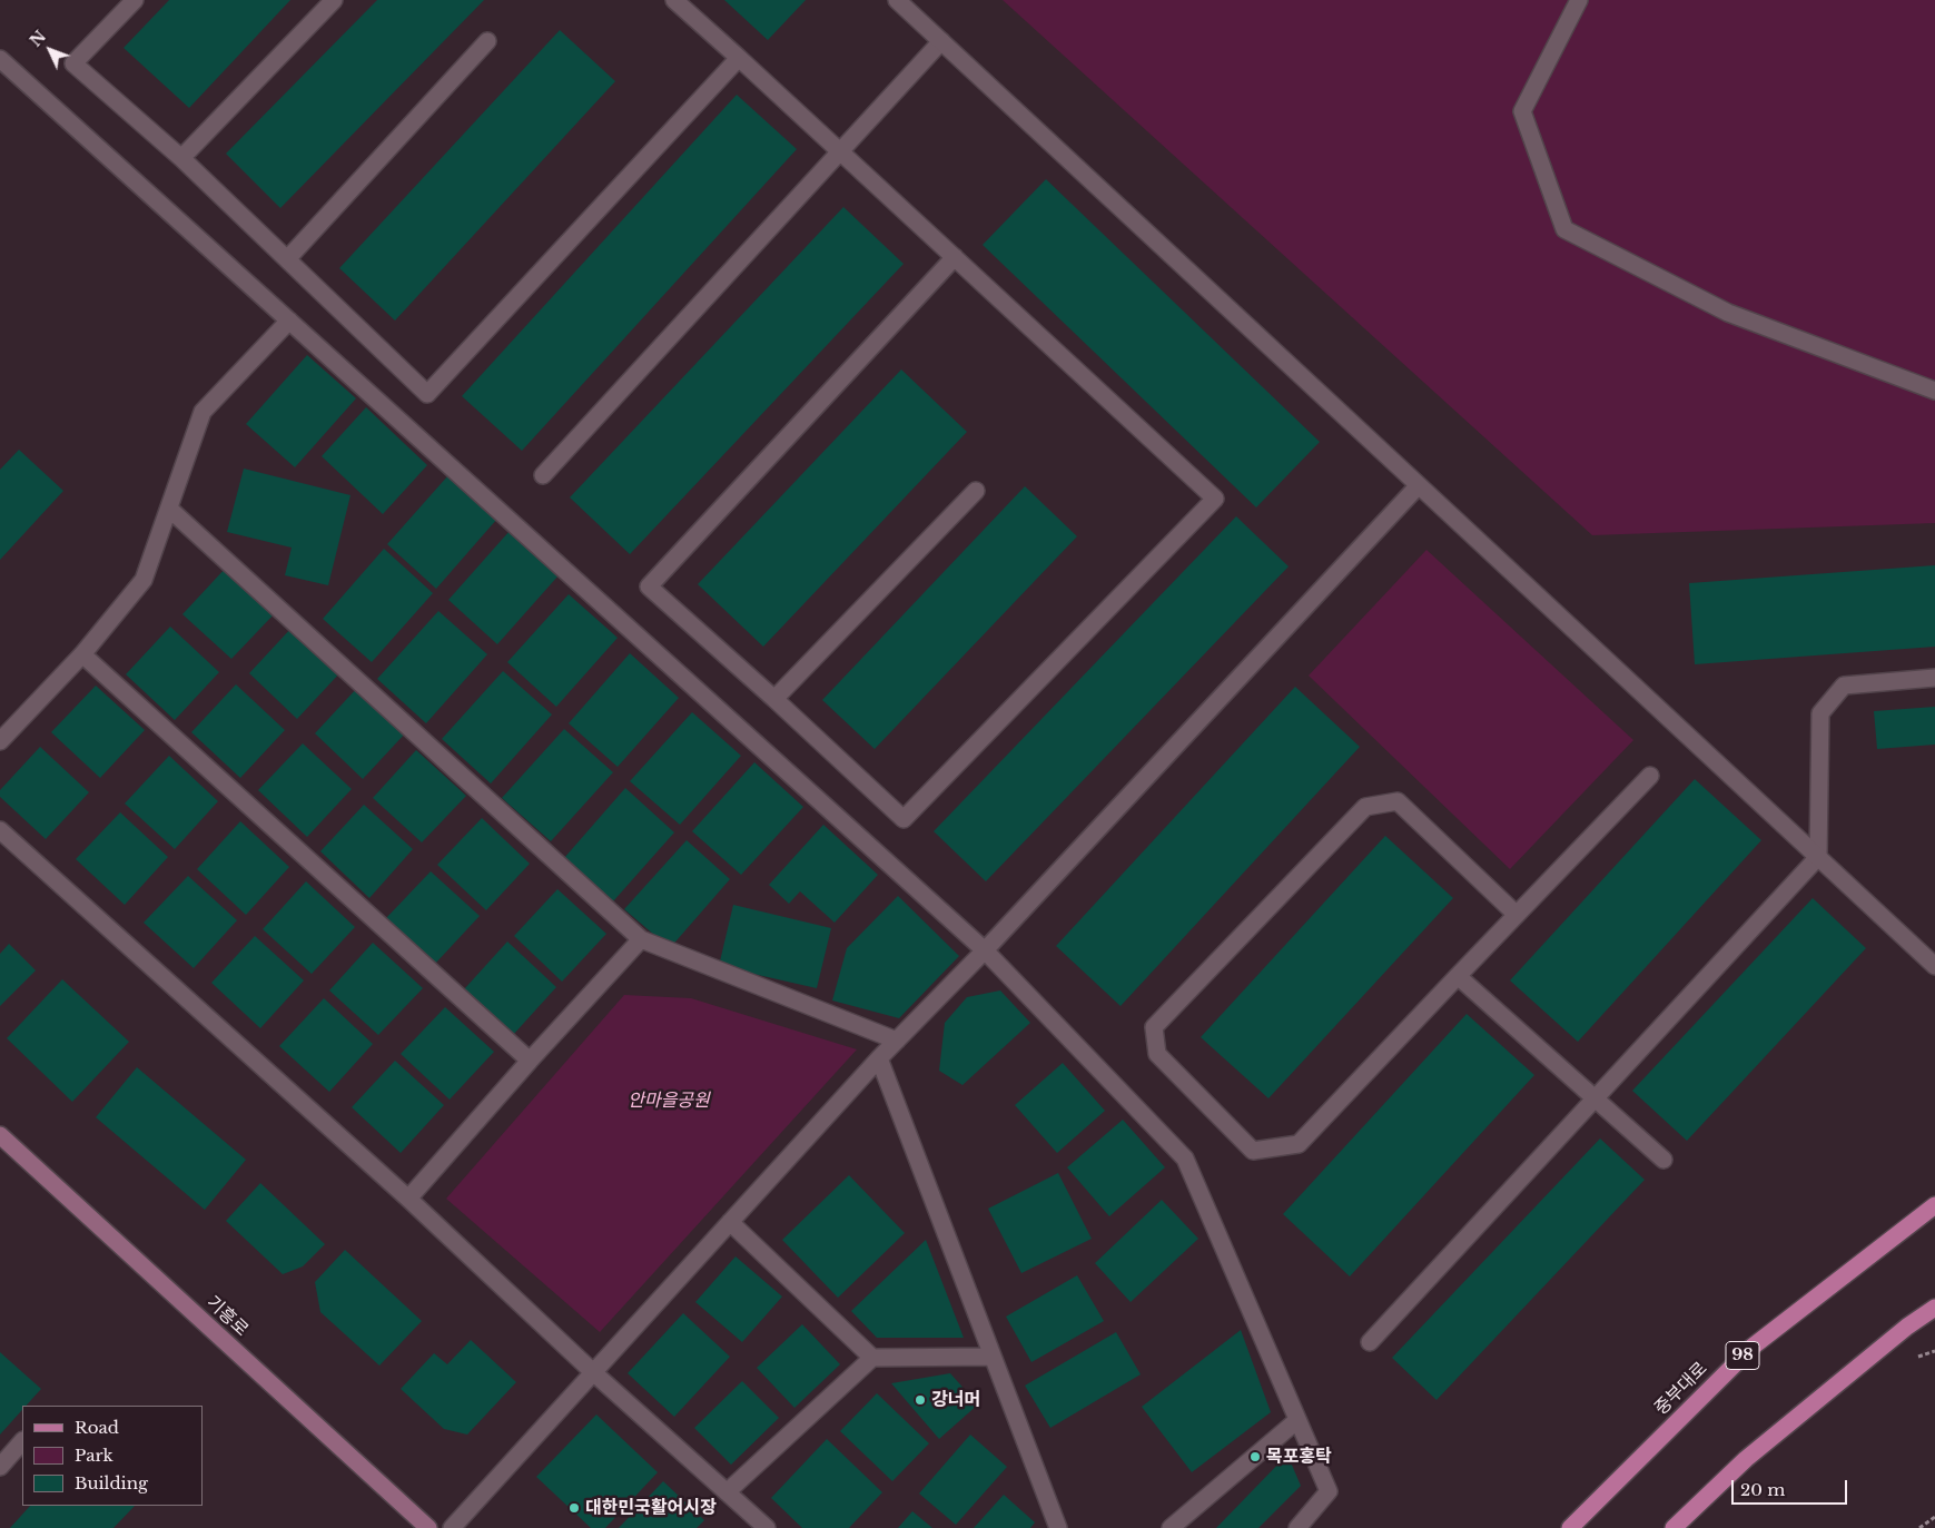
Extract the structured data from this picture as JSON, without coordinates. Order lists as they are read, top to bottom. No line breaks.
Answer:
{"streets":{"main road":["기흥로","98","중부대로"]},"parks":["안마을공원"],"places":["강너머","목포홍탁","대한민국활어시장"],"legend":["Road","Park","Building"],"scale_bar":"20 m","north":"top left"}
